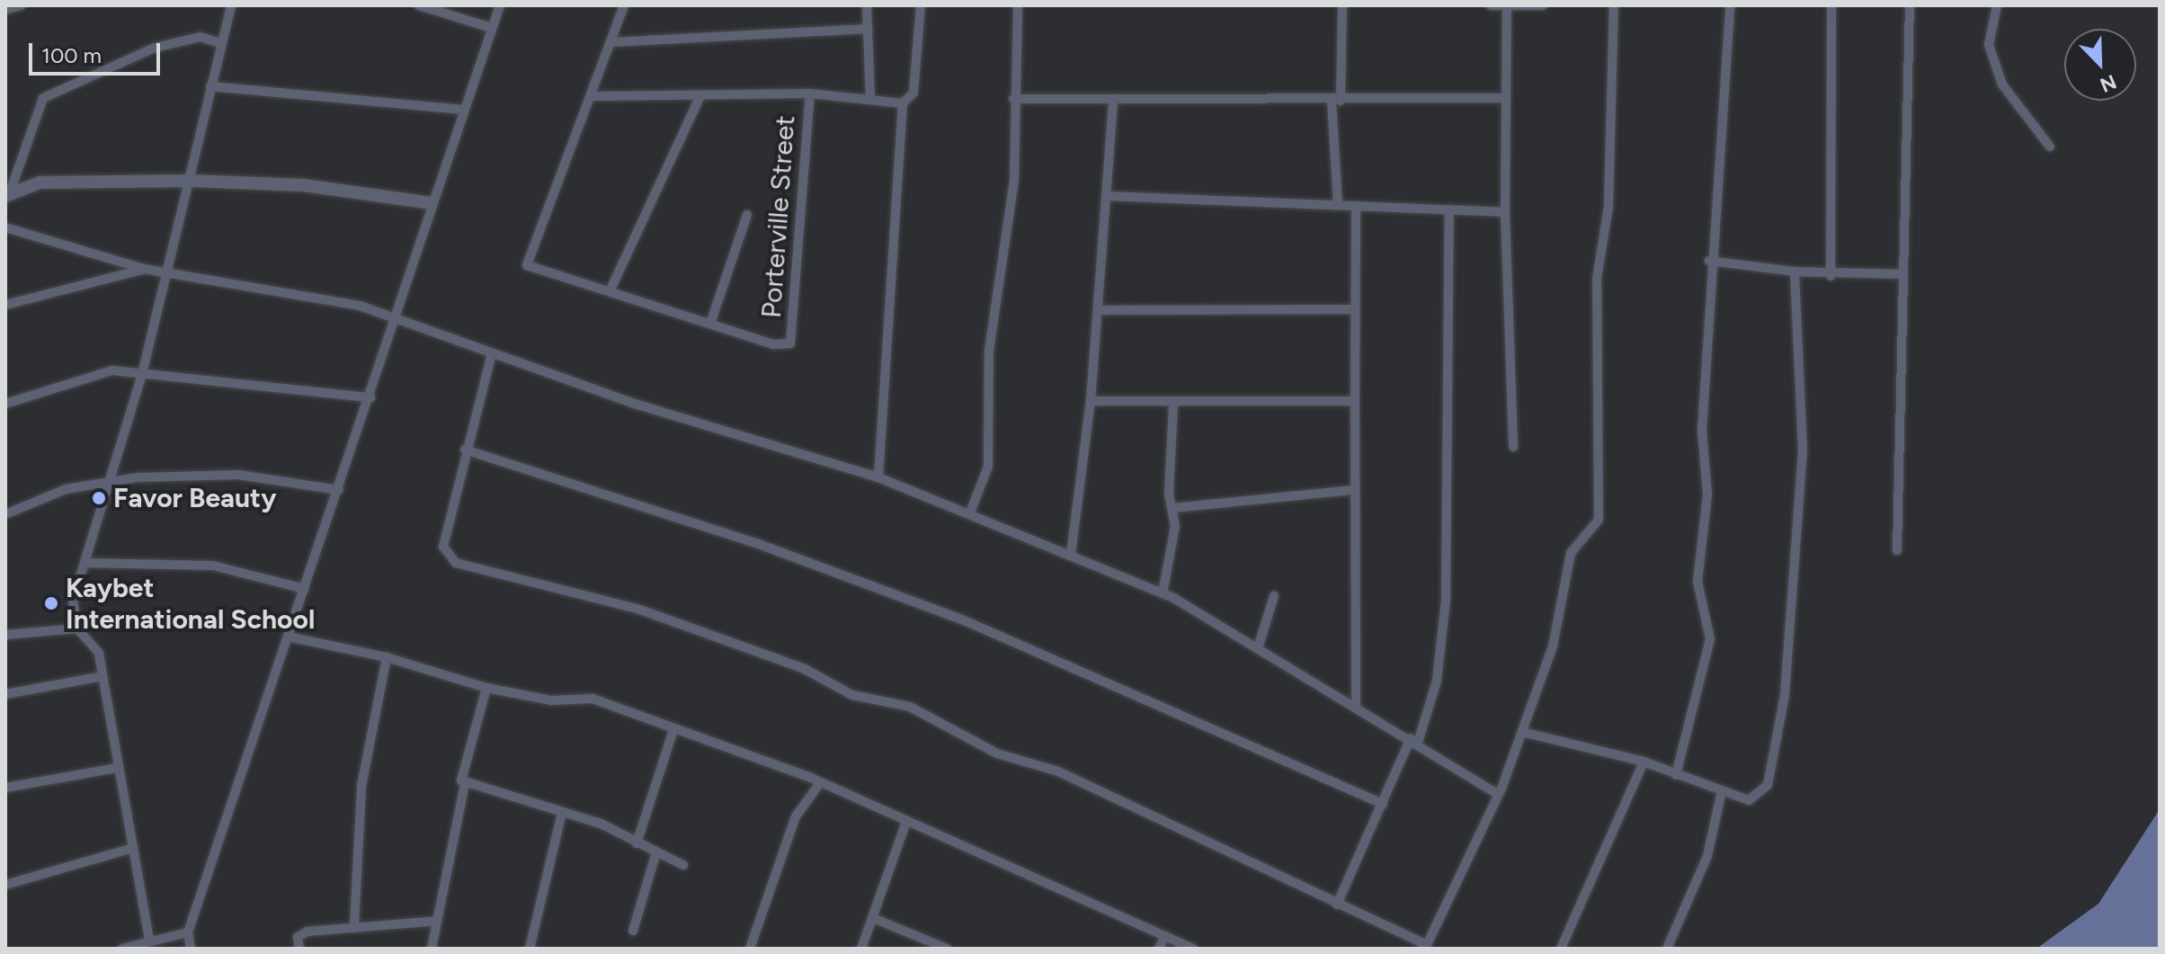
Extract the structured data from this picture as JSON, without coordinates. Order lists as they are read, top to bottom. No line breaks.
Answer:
{"streets":{"street":["Porterville Street"]},"places":["Favor Beauty","Kaybet International School"],"scale_bar":"100 m","north":"bottom right"}
